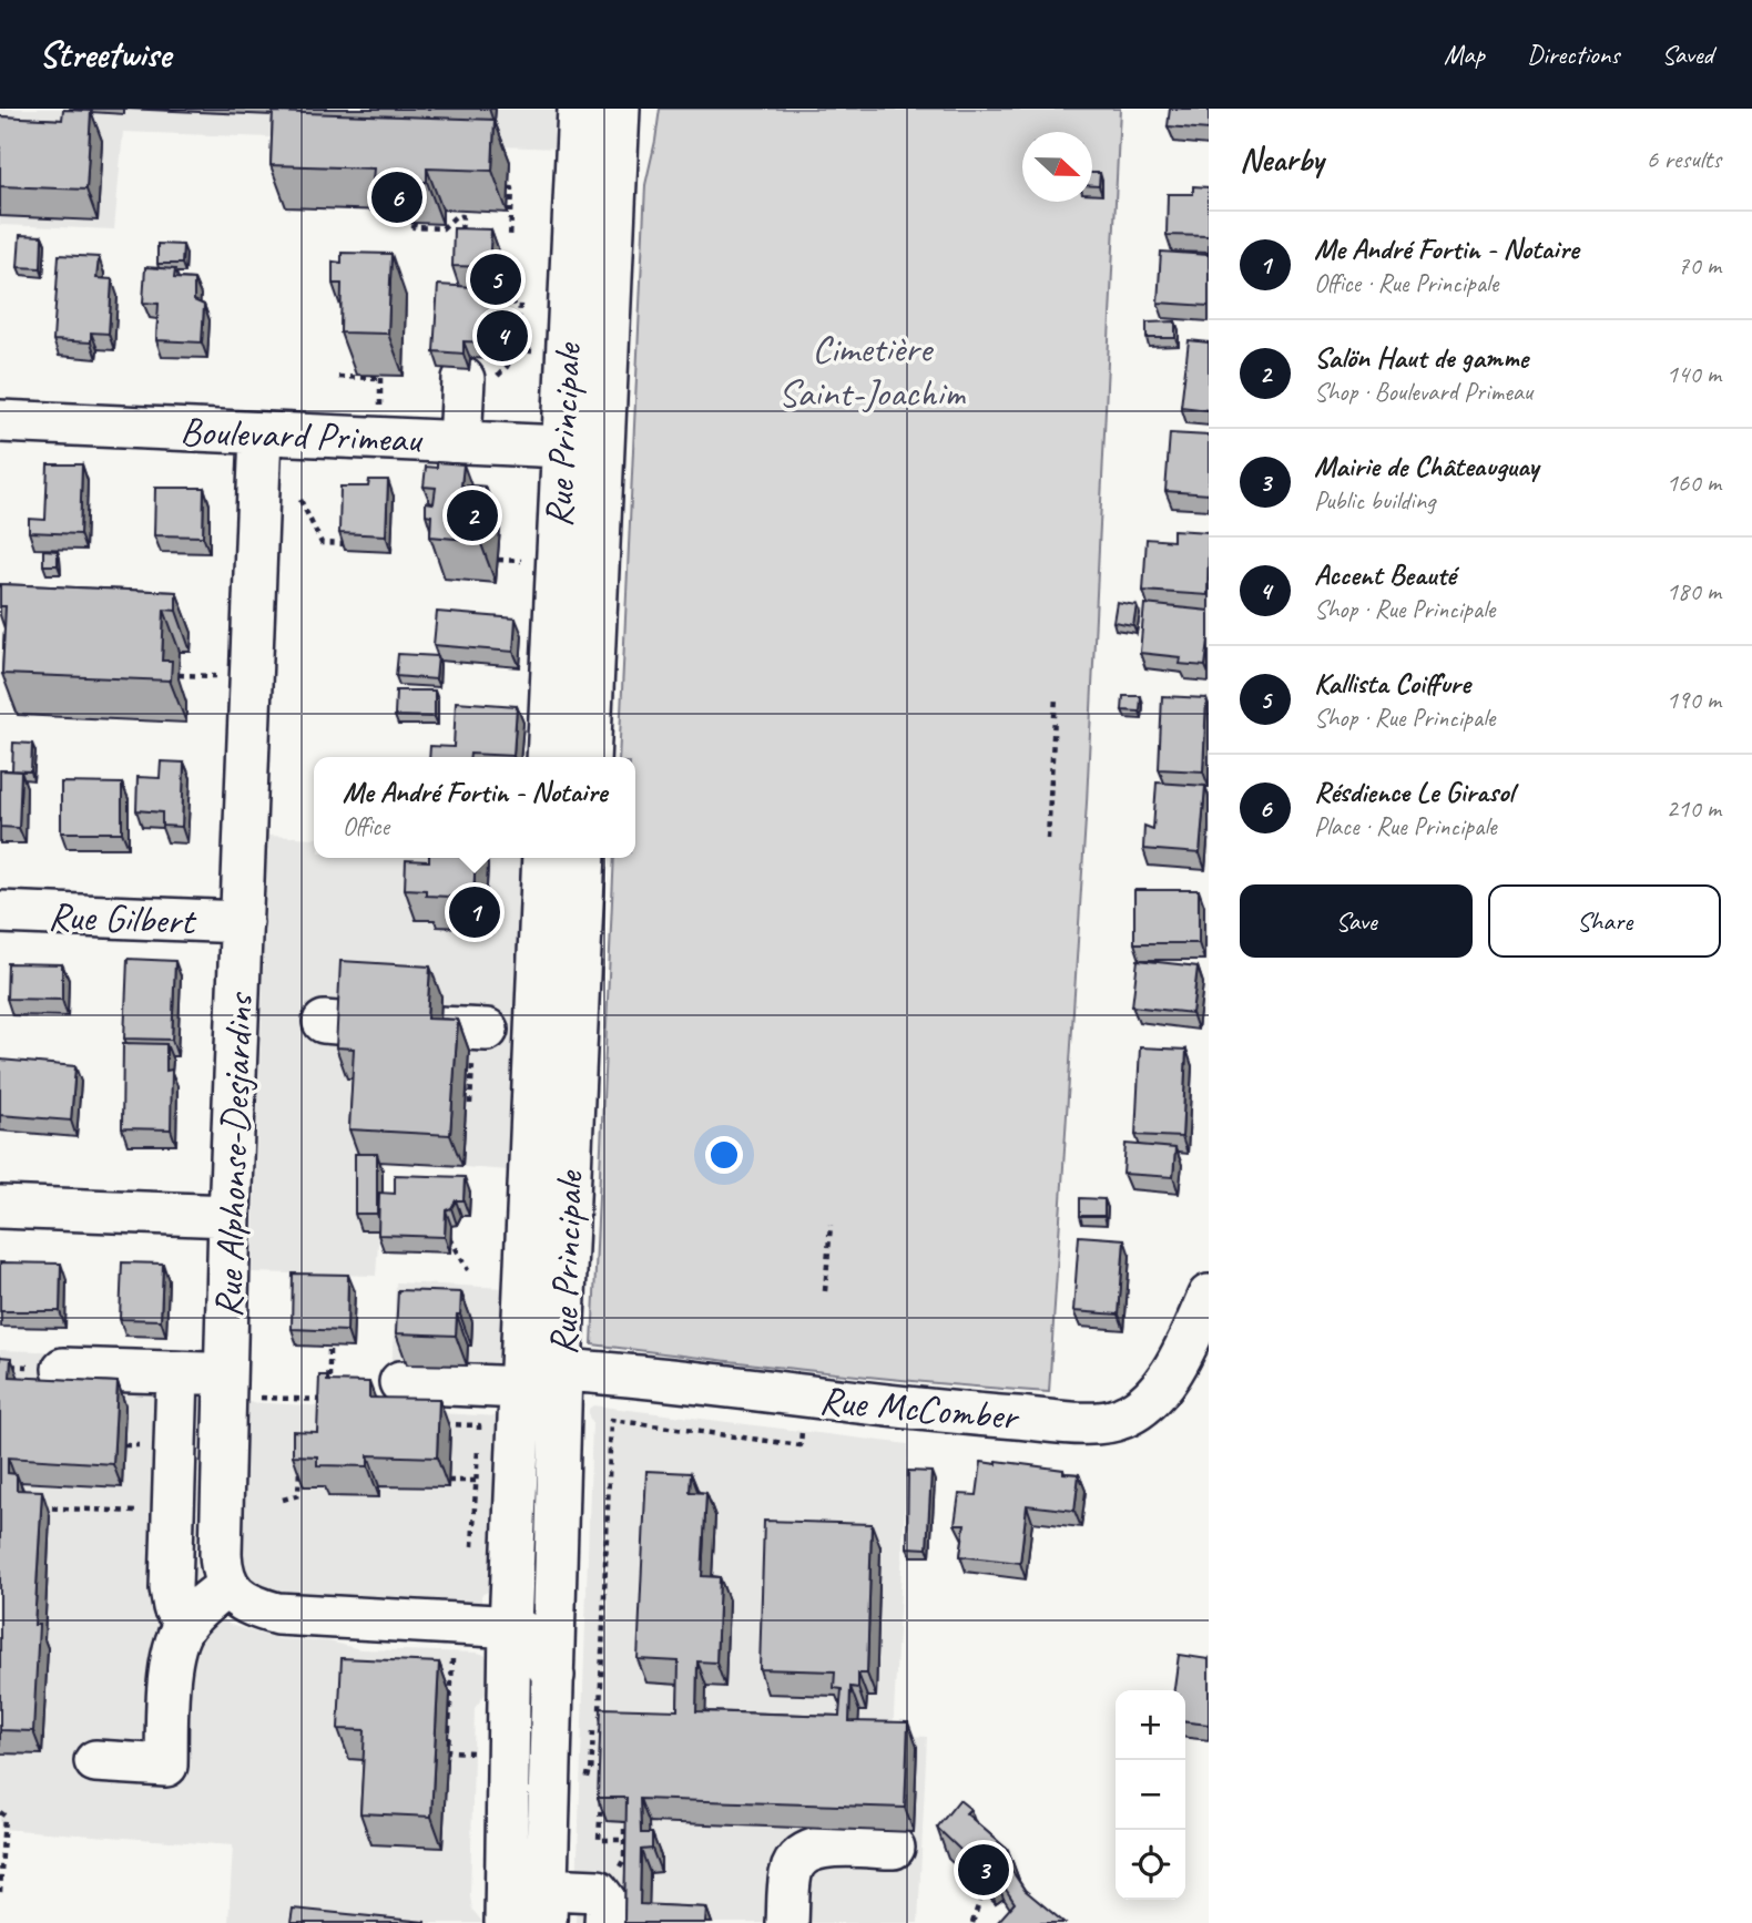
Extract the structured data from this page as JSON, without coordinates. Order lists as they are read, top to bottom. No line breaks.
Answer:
{"streets":{"street":["Boulevard Primeau","Rue Principale","Rue Gilbert","Rue Alphonse-Desjardins","Rue McComber"]},"crossings":[["Boulevard Primeau","Rue Principale"],["Boulevard Primeau","Rue Alphonse-Desjardins"],["Rue Principale","Rue McComber"],["Rue Gilbert","Rue Alphonse-Desjardins"]],"parks":["Cimetière Saint-Joachim"],"north":"right","page":{"header":"Streetwise","nav":["Map","Directions","Saved"],"heading":["Nearby","6 results"],"pins":["6","5","4","2","1","3"],"list":[{"mark":"1","name":"Me André Fortin - Notaire","note":"Office · Rue Principale","value":"70 m"},{"mark":"2","name":"Salön Haut de gamme","note":"Shop · Boulevard Primeau","value":"140 m"},{"mark":"3","name":"Mairie de Châteauguay","note":"Public building","value":"160 m"},{"mark":"4","name":"Accent Beauté","note":"Shop · Rue Principale","value":"180 m"},{"mark":"5","name":"Kallista Coiffure","note":"Shop · Rue Principale","value":"190 m"},{"mark":"6","name":"Résdience Le Girasol","note":"Place · Rue Principale","value":"210 m"}],"popup":["Me André Fortin - Notaire","Office"],"buttons":["Save","Share"],"map_buttons":["+","−"]}}
